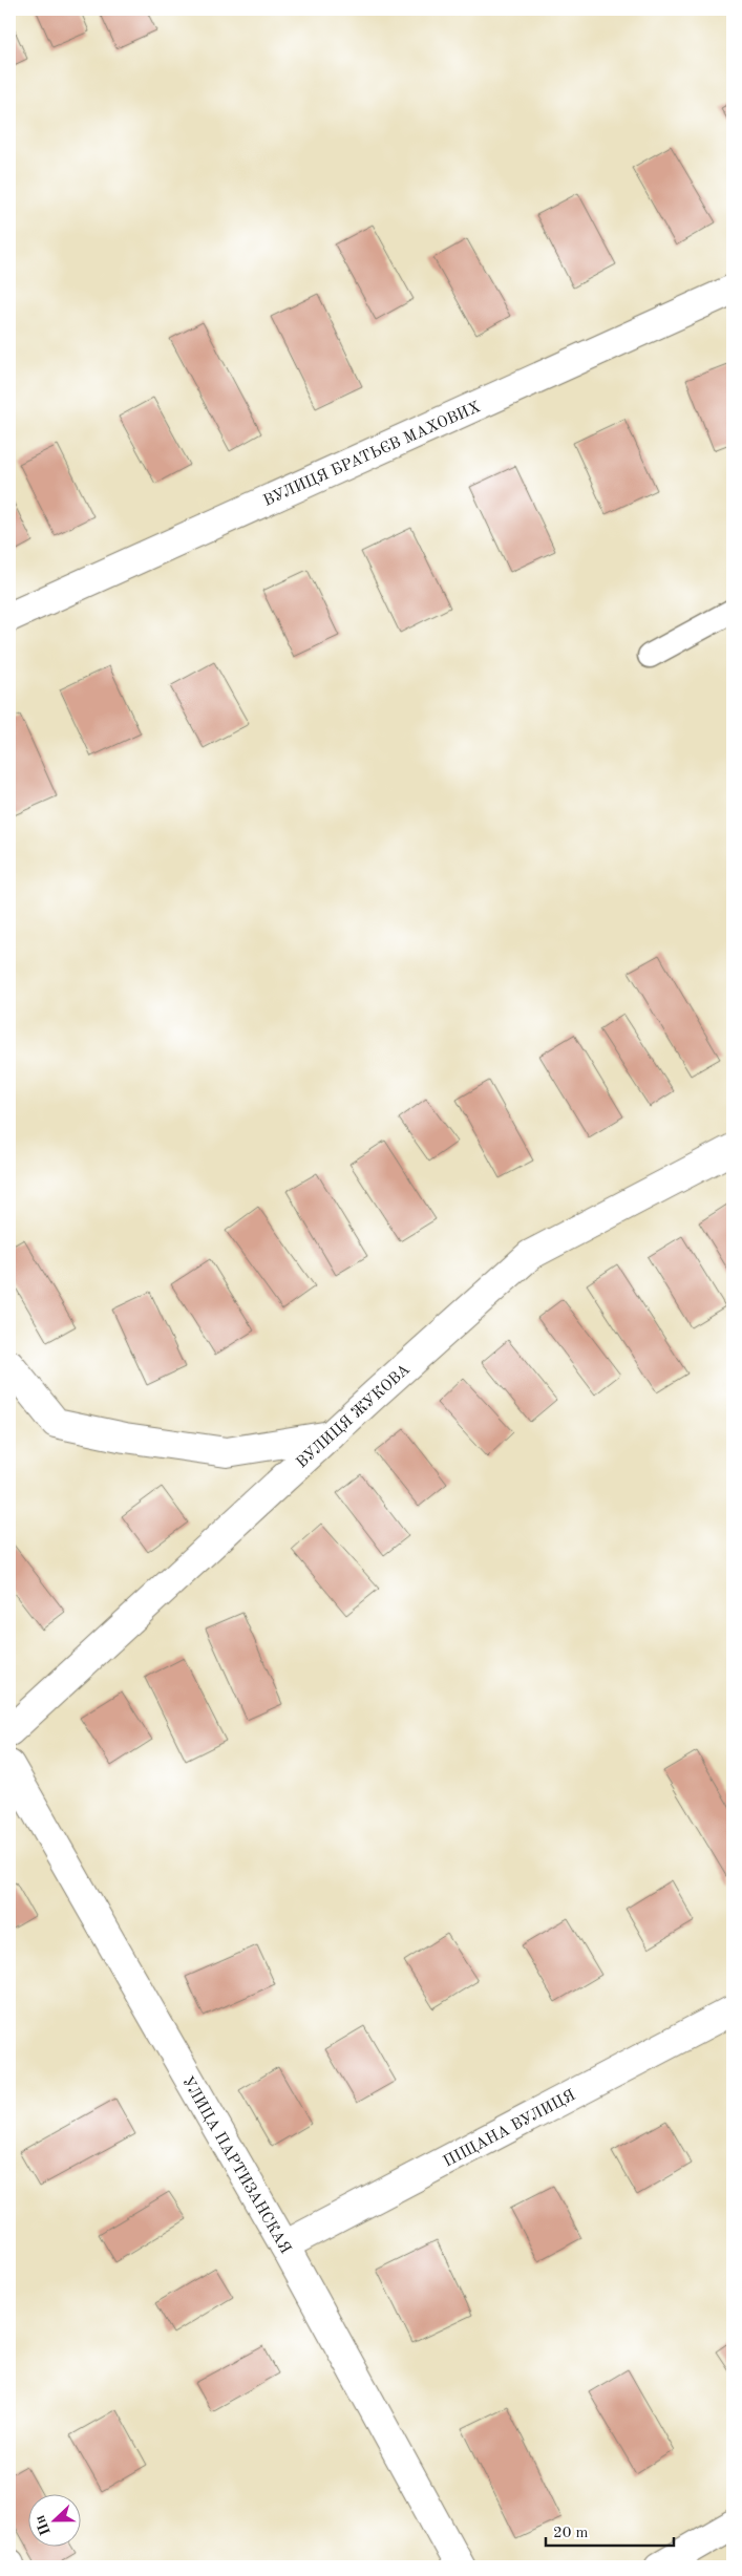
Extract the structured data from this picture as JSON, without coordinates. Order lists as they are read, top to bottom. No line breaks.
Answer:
{"streets":{"street":["ВУЛИЦЯ БРАТЬЄВ МАХОВИХ","ВУЛИЦЯ ЖУКОВА","ПІЩАНА ВУЛИЦЯ","УЛИЦА ПАРТИЗАНСКАЯ"]},"crossings":[["ПІЩАНА ВУЛИЦЯ","УЛИЦА ПАРТИЗАНСКАЯ"]],"scale_bar":"20 m","north":"left"}
